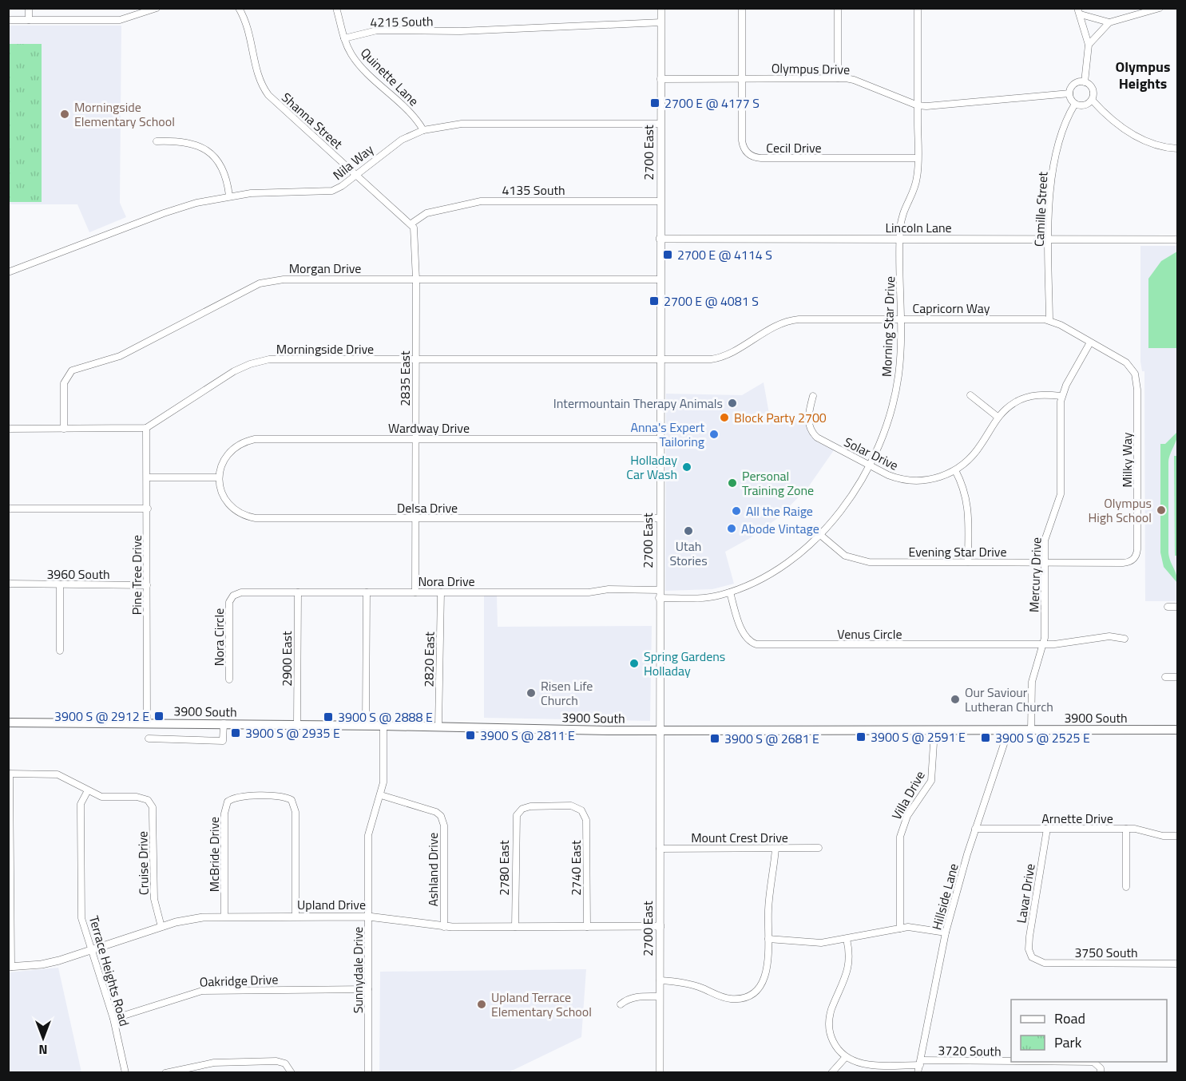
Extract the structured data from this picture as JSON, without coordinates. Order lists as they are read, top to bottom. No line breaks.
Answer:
{"streets":{"main road":["3900 South"],"street":["4215 South","Olympus Drive","Quinette Lane","Shanna Street","Cecil Drive","2700 East","Nila Way","4135 South","Camille Street","Lincoln Lane","Morgan Drive","Capricorn Way","Morning Star Drive","Morningside Drive","2835 East","Wardway Drive","Solar Drive","Milky Way","Delsa Drive","Evening Star Drive","3960 South","Pine Tree Drive","Mercury Drive","Nora Drive","Venus Circle","Nora Circle","2900 East","2820 East","Villa Drive","Arnette Drive","Mount Crest Drive","McBride Drive","Cruise Drive","2780 East","2740 East","Ashland Drive","Lavar Drive","Hillside Lane","Upland Drive","3750 South","Sunnydale Drive","Terrace Heights Road","Oakridge Drive","3720 South"]},"crossings":[["4215 South","Quinette Lane"],["4215 South","2700 East"],["Olympus Drive","Cecil Drive"],["Olympus Drive","2700 East"],["Olympus Drive","Camille Street"],["Olympus Drive","Morning Star Drive"],["Quinette Lane","Nila Way"],["Shanna Street","Nila Way"],["Shanna Street","4135 South"],["Shanna Street","2835 East"],["Cecil Drive","Morning Star Drive"],["2700 East","Nila Way"],["2700 East","4135 South"],["2700 East","Lincoln Lane"],["2700 East","Morgan Drive"],["2700 East","Capricorn Way"],["2700 East","Morning Star Drive"],["2700 East","Morningside Drive"],["2700 East","Wardway Drive"],["2700 East","Delsa Drive"],["2700 East","Nora Drive"],["2700 East","3900 South"],["2700 East","Mount Crest Drive"],["2700 East","Upland Drive"],["4135 South","2835 East"],["Camille Street","Lincoln Lane"],["Camille Street","Capricorn Way"],["Lincoln Lane","Morning Star Drive"],["Morgan Drive","2835 East"],["Capricorn Way","Morning Star Drive"],["Capricorn Way","Morningside Drive"],["Capricorn Way","Milky Way"],["Capricorn Way","Mercury Drive"],["Morning Star Drive","Solar Drive"],["Morning Star Drive","Evening Star Drive"],["Morning Star Drive","Venus Circle"],["Morningside Drive","2835 East"],["Morningside Drive","Pine Tree Drive"],["2835 East","Wardway Drive"],["2835 East","Delsa Drive"],["2835 East","Nora Drive"],["Wardway Drive","Delsa Drive"],["Solar Drive","Mercury Drive"],["Milky Way","Evening Star Drive"],["Evening Star Drive","Mercury Drive"],["3960 South","Pine Tree Drive"],["Pine Tree Drive","3900 South"],["Mercury Drive","Venus Circle"],["Mercury Drive","3900 South"],["Nora Drive","Nora Circle"],["Nora Drive","2900 East"],["Nora Drive","2820 East"],["2900 East","3900 South"],["2820 East","3900 South"],["3900 South","Villa Drive"],["3900 South","Hillside Lane"],["3900 South","Sunnydale Drive"],["Arnette Drive","Lavar Drive"],["Arnette Drive","Hillside Lane"],["McBride Drive","Upland Drive"],["Cruise Drive","Upland Drive"],["Cruise Drive","Terrace Heights Road"],["2780 East","2740 East"],["2780 East","Upland Drive"],["2740 East","Upland Drive"],["Ashland Drive","Upland Drive"],["Ashland Drive","Sunnydale Drive"],["Lavar Drive","3750 South"],["Hillside Lane","3720 South"],["Upland Drive","Sunnydale Drive"],["Upland Drive","Terrace Heights Road"],["Sunnydale Drive","Oakridge Drive"],["Terrace Heights Road","Oakridge Drive"]],"districts":["Olympus Heights"],"places":{"transit":["2700 E @ 4177 S","2700 E @ 4114 S","2700 E @ 4081 S","3900 S @ 2912 E","3900 S @ 2888 E","3900 S @ 2935 E","3900 S @ 2811 E","3900 S @ 2591 E","3900 S @ 2525 E","3900 S @ 2681 E"],"other":["Morningside Elementary School","Intermountain Therapy Animals","Block Party 2700","Anna's Expert Tailoring","Holladay Car Wash","Personal Training Zone","Olympus High School","All the Raige","Abode Vintage","Utah Stories","Spring Gardens Holladay","Risen Life Church","Our Saviour Lutheran Church","Upland Terrace Elementary School"]},"legend":["Road","Park"],"north":"bottom"}
